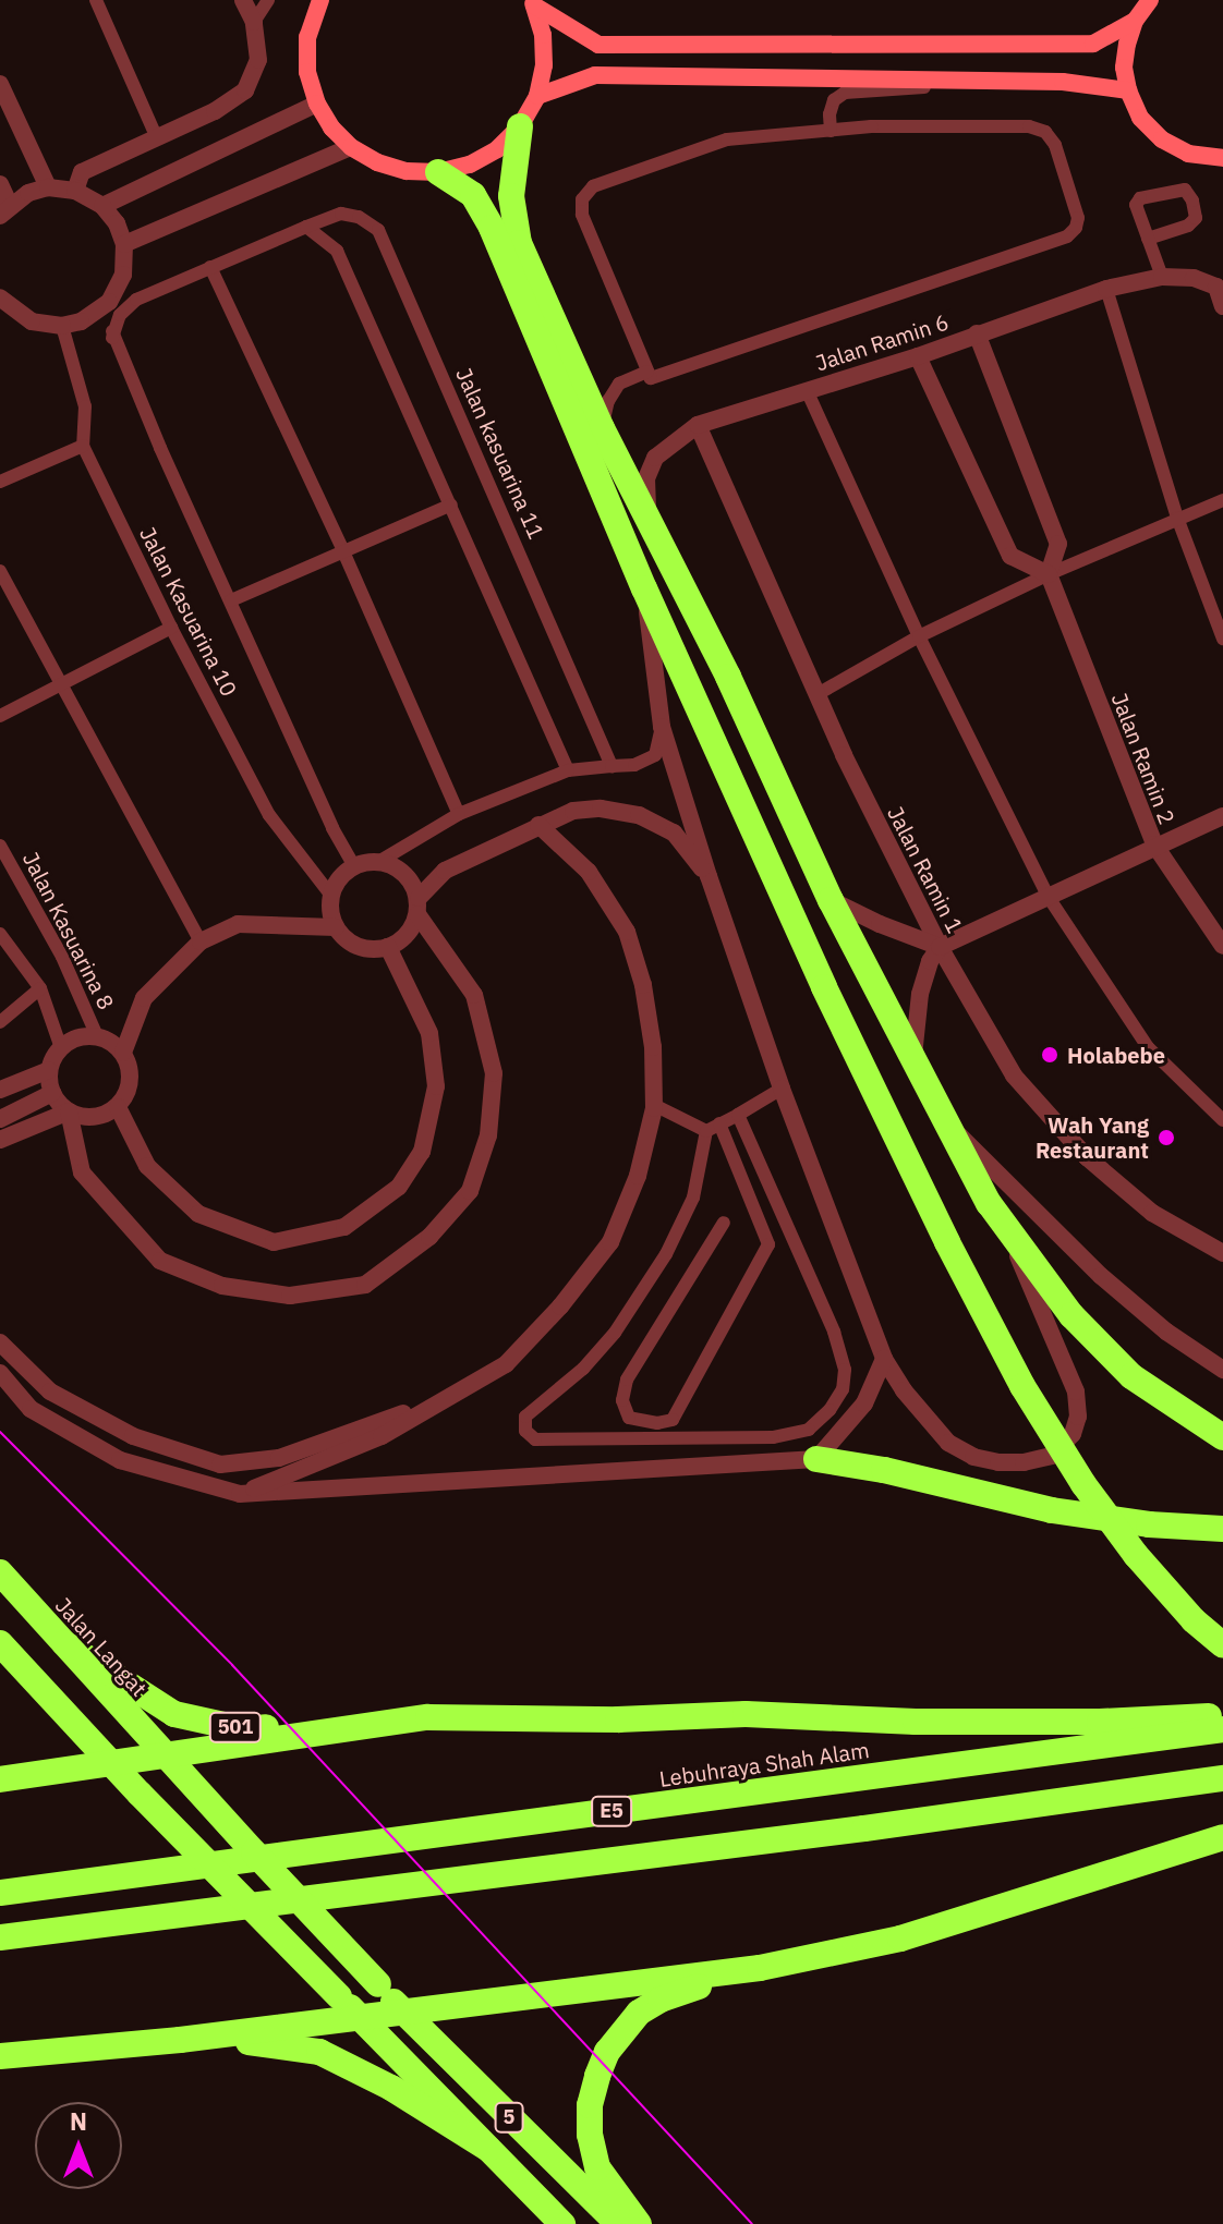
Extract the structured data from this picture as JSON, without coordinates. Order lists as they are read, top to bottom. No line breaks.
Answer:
{"streets":{"highway":["Jalan Langat","501","Lebuhraya Shah Alam","E5","5"],"street":["Jalan Ramin 6","Jalan Ramin 2","Jalan Ramin 1"],"lane":["Jalan kasuarina 11","Jalan Kasuarina 10","Jalan Kasuarina 8"]},"crossings":[["Jalan Ramin 6","Jalan Ramin 2"],["Jalan Ramin 6","Jalan Ramin 1"],["Jalan kasuarina 11","Jalan Kasuarina 10"],["Jalan Langat","501"],["Jalan Langat","5"]],"places":["Holabebe","Wah Yang Restaurant"],"north":"top"}
